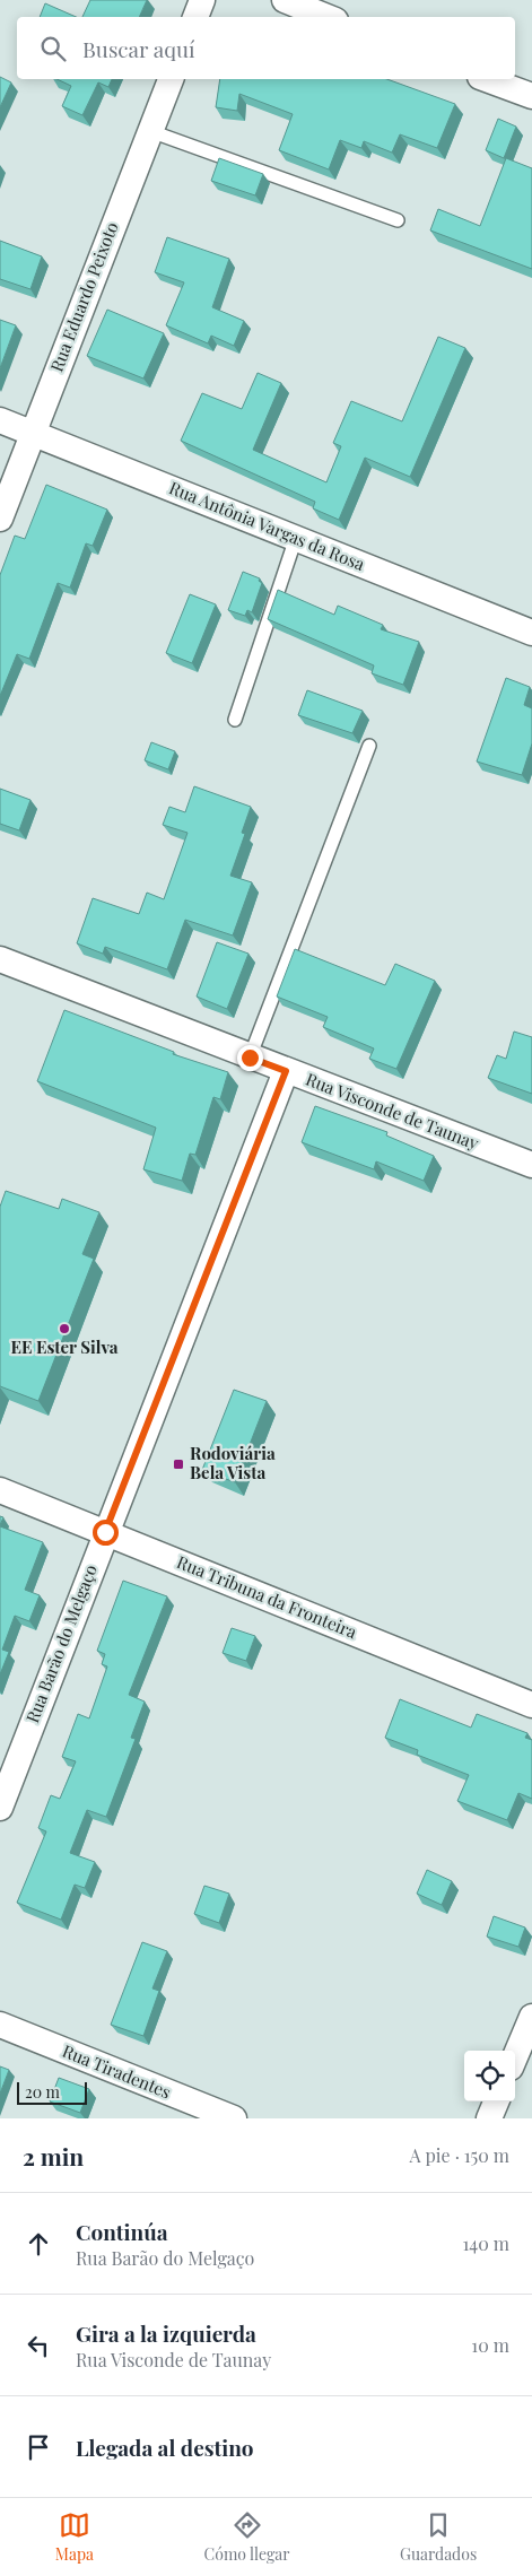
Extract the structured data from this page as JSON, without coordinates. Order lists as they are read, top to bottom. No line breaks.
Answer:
{"streets":{"street":["Rua Eduardo Peixoto","Rua Antônia Vargas da Rosa","Rua Visconde de Taunay","Rua Tribuna da Fronteira","Rua Barão do Melgaço","Rua Tiradentes"]},"crossings":[["Rua Eduardo Peixoto","Rua Antônia Vargas da Rosa"],["Rua Visconde de Taunay","Rua Barão do Melgaço"],["Rua Tribuna da Fronteira","Rua Barão do Melgaço"]],"places":{"other":["EE Ester Silva"],"transit":["Rodoviária Bela Vista"]},"scale_bar":"20 m","page":{"search":"Buscar aquí","scale":"20 m","heading":["2 min","A pie · 150 m"],"list":[["Continúa","Rua Barão do Melgaço","140 m"],["Gira a la izquierda","Rua Visconde de Taunay","10 m"],"Llegada al destino"],"nav":["Mapa","Cómo llegar","Guardados"]}}
